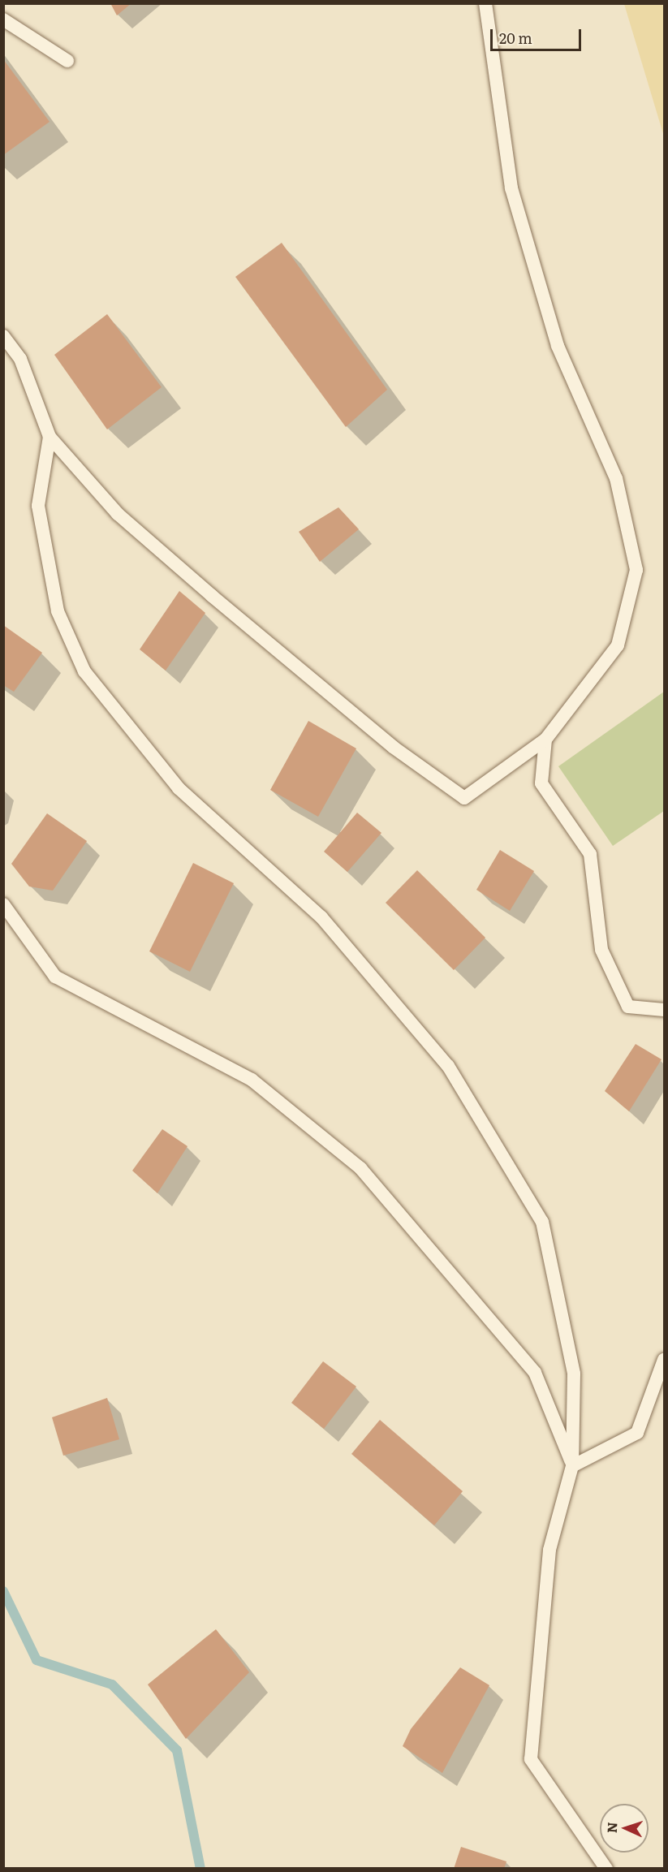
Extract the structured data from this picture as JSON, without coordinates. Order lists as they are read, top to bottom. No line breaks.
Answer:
{"scale_bar":"20 m","north":"left"}
